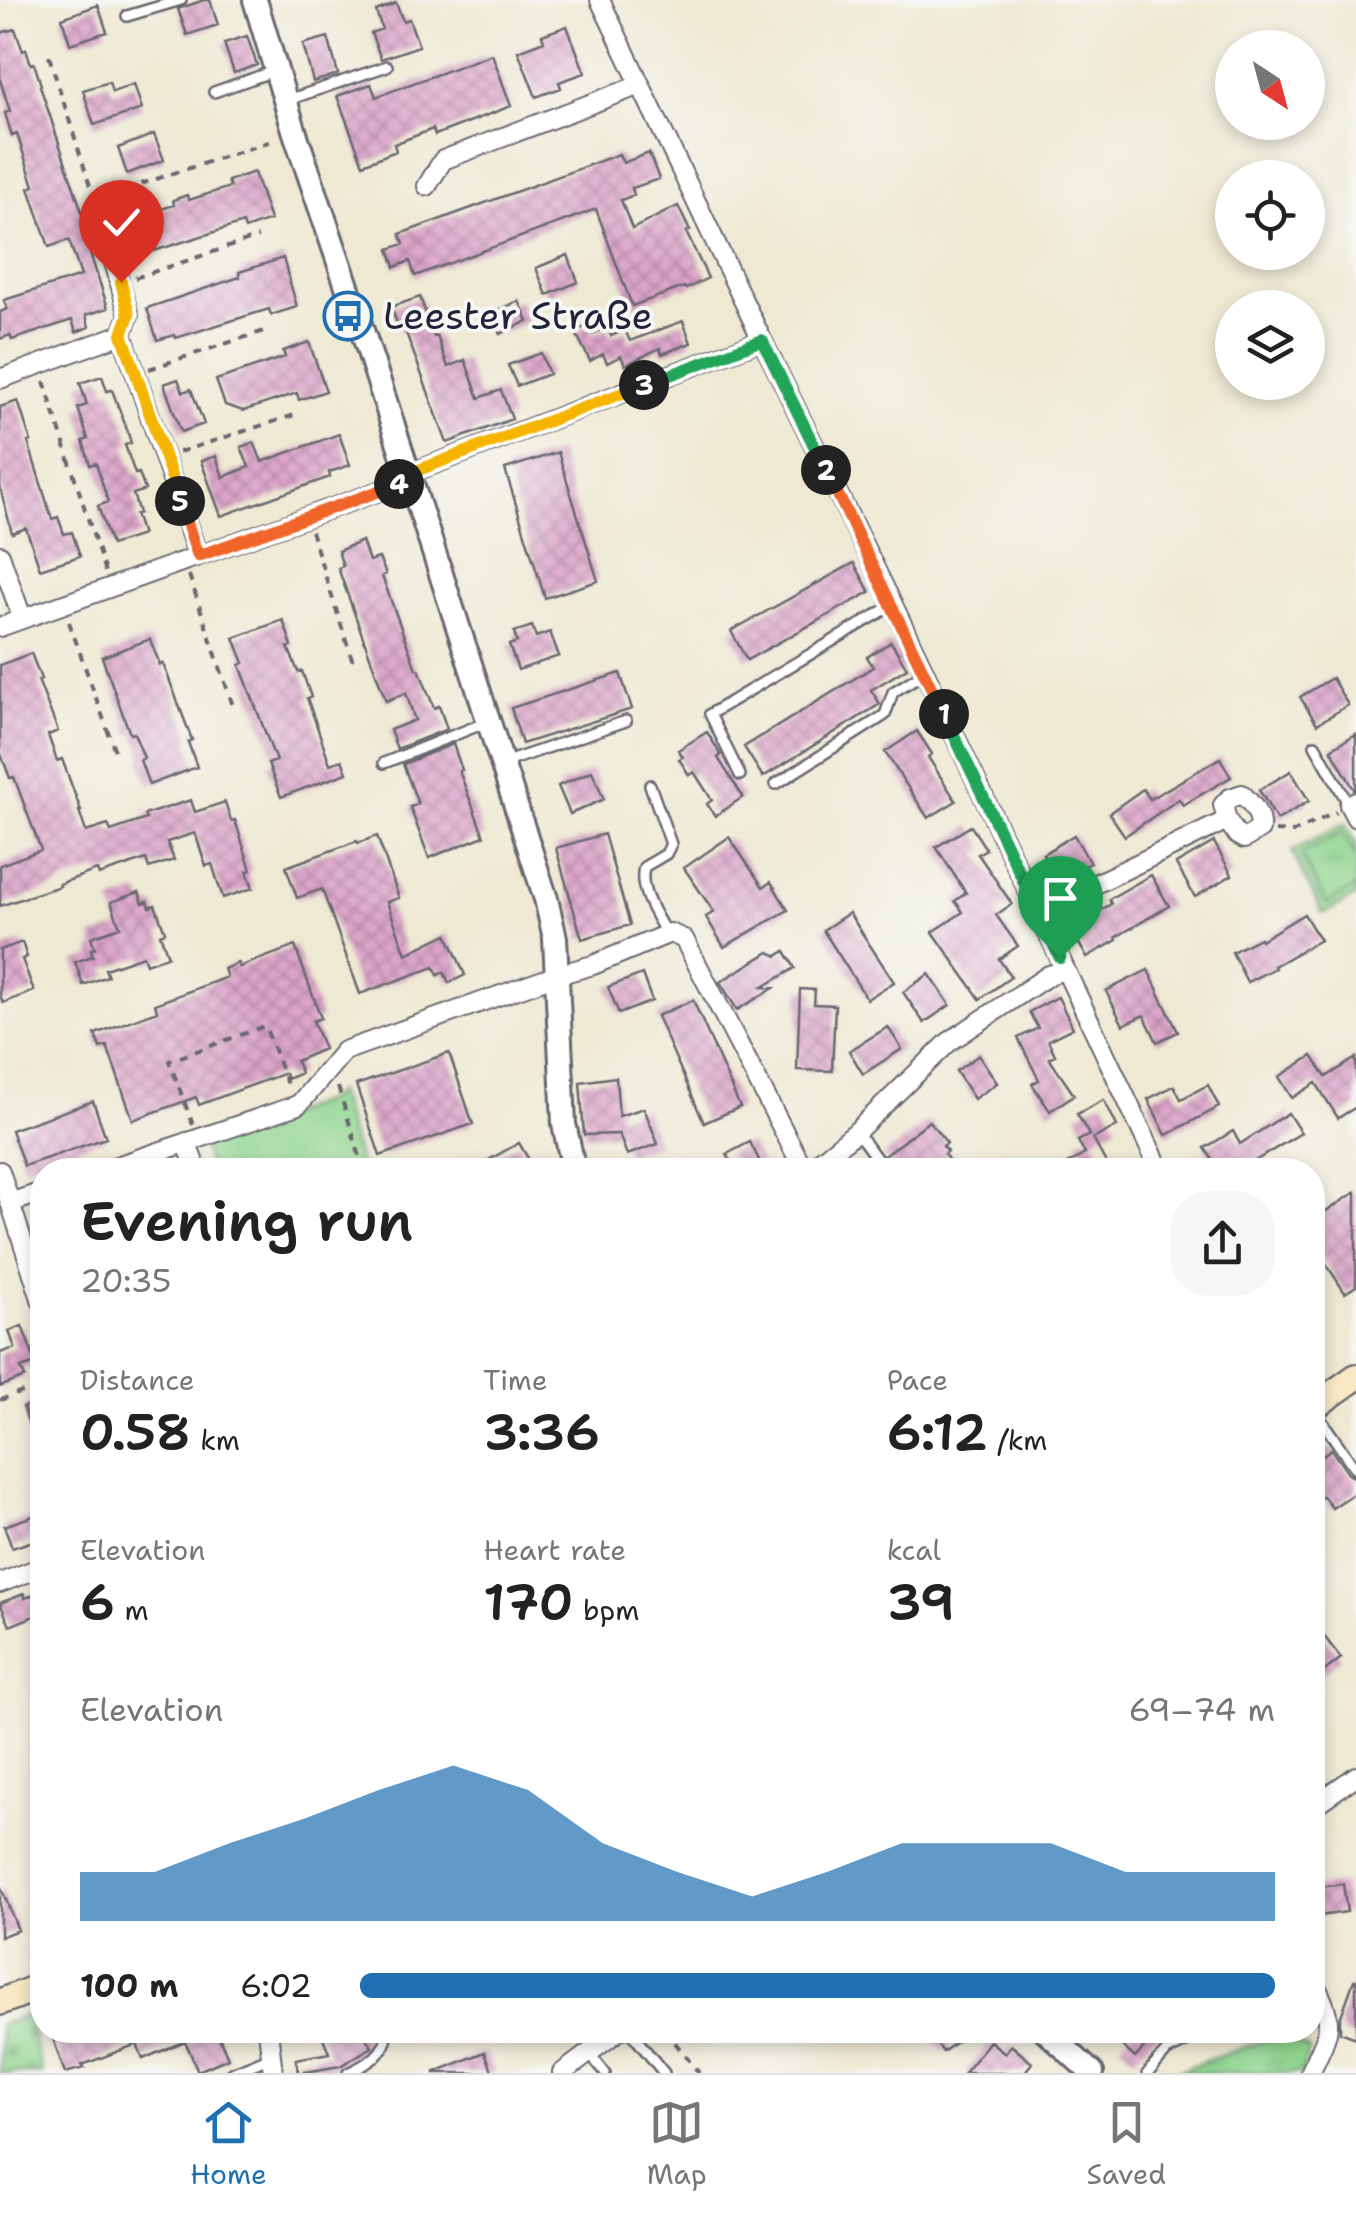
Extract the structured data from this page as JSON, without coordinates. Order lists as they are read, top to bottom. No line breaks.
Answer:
{"places":{"bus stop":["Leester Straße"]},"north":"bottom right","page":{"pins":["3","2","4","5","1"],"heading":["Evening run","20:35"],"stats":[["Distance","0.58 km"],["Time","3:36"],["Pace","6:12 /km"],["Elevation","6 m"],["Heart rate","170 bpm"],["kcal","39"]],"chart":["Elevation","69–74 m"],"list":[{"name":"100 m","note":"6:02"}],"tabs":["Home","Map","Saved"]}}
